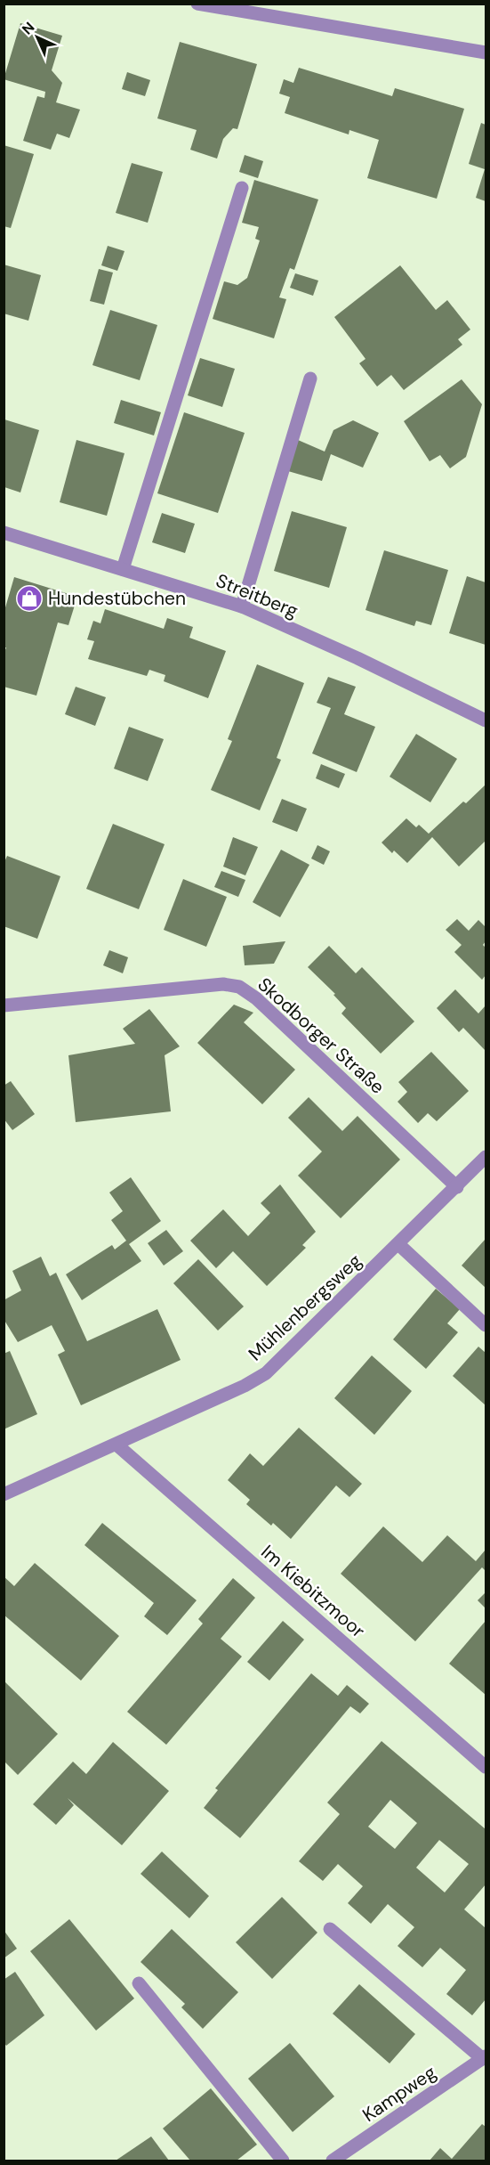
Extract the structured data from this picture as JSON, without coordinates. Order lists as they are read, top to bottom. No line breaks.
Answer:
{"streets":{"street":["Streitberg","Skodborger Straße","Mühlenbergsweg","Im Kiebitzmoor","Kampweg"]},"crossings":[["Skodborger Straße","Mühlenbergsweg"],["Mühlenbergsweg","Im Kiebitzmoor"]],"places":{"shop":["Hundestübchen"]},"north":"top left"}
